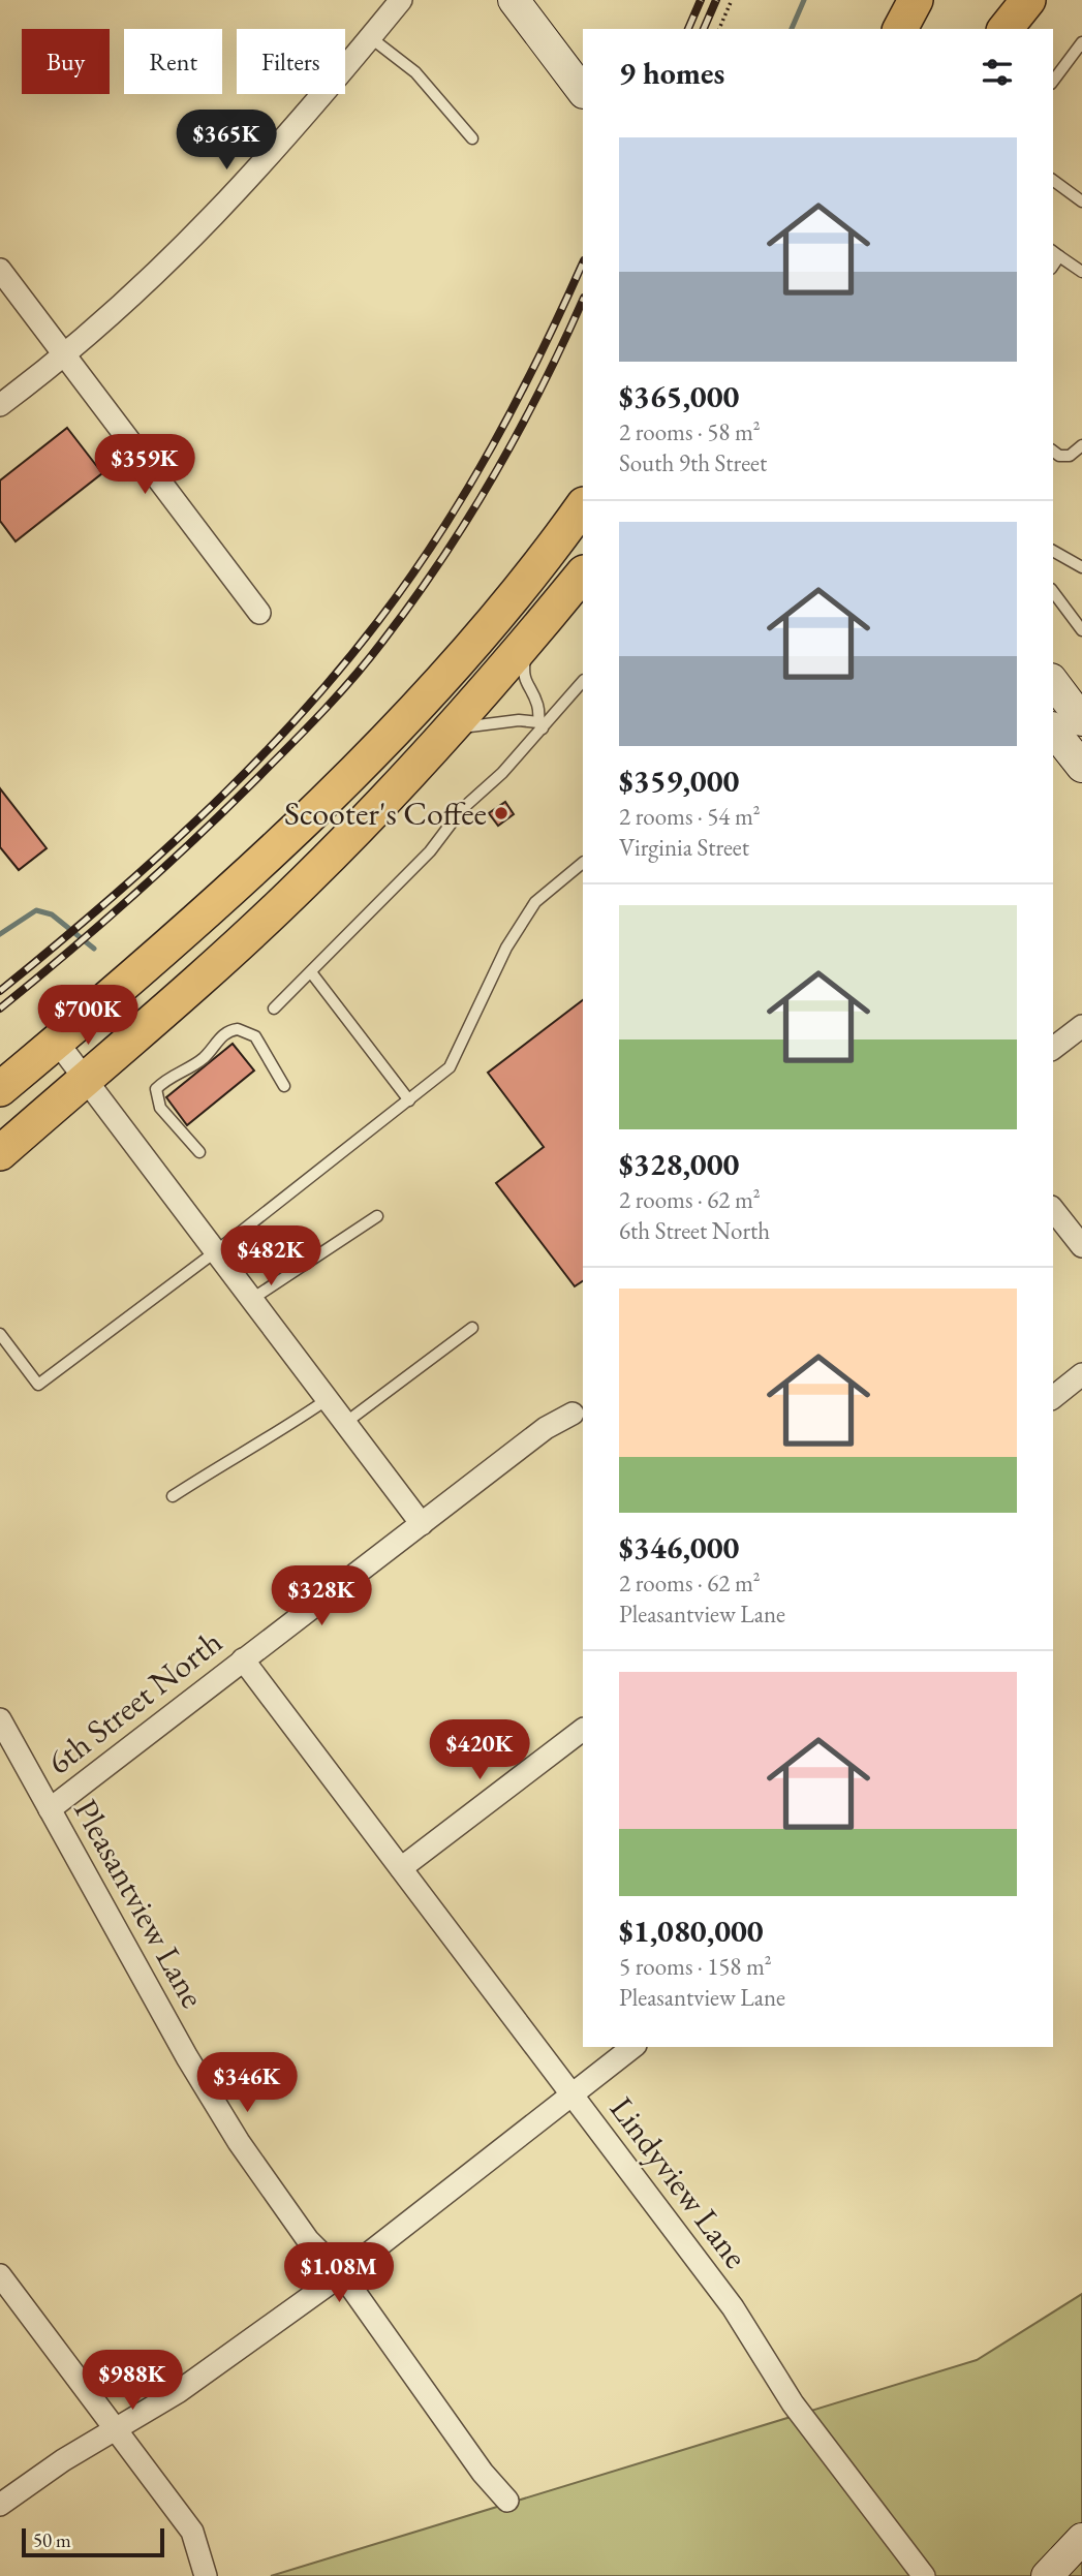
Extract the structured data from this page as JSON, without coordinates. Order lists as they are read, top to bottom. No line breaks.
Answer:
{"streets":{"street":["6th Street North","Pleasantview Lane","Lindyview Lane"]},"crossings":[["6th Street North","Pleasantview Lane"],["6th Street North","Lindyview Lane"]],"places":["Scooter's Coffee"],"scale_bar":"50 m","page":{"chip":["Buy","Rent","Filters"],"heading":"9 homes","price":["$365K","$359K","$700K","$482K","$328K","$420K","$346K","$1.08M","$988K"],"list":[{"name":"$365,000","note":"2 rooms · 58 m² · South 9th Street"},{"name":"$359,000","note":"2 rooms · 54 m² · Virginia Street"},{"name":"$328,000","note":"2 rooms · 62 m² · 6th Street North"},{"name":"$346,000","note":"2 rooms · 62 m² · Pleasantview Lane"},{"name":"$1,080,000","note":"5 rooms · 158 m² · Pleasantview Lane"}],"scale":"50 m"}}
